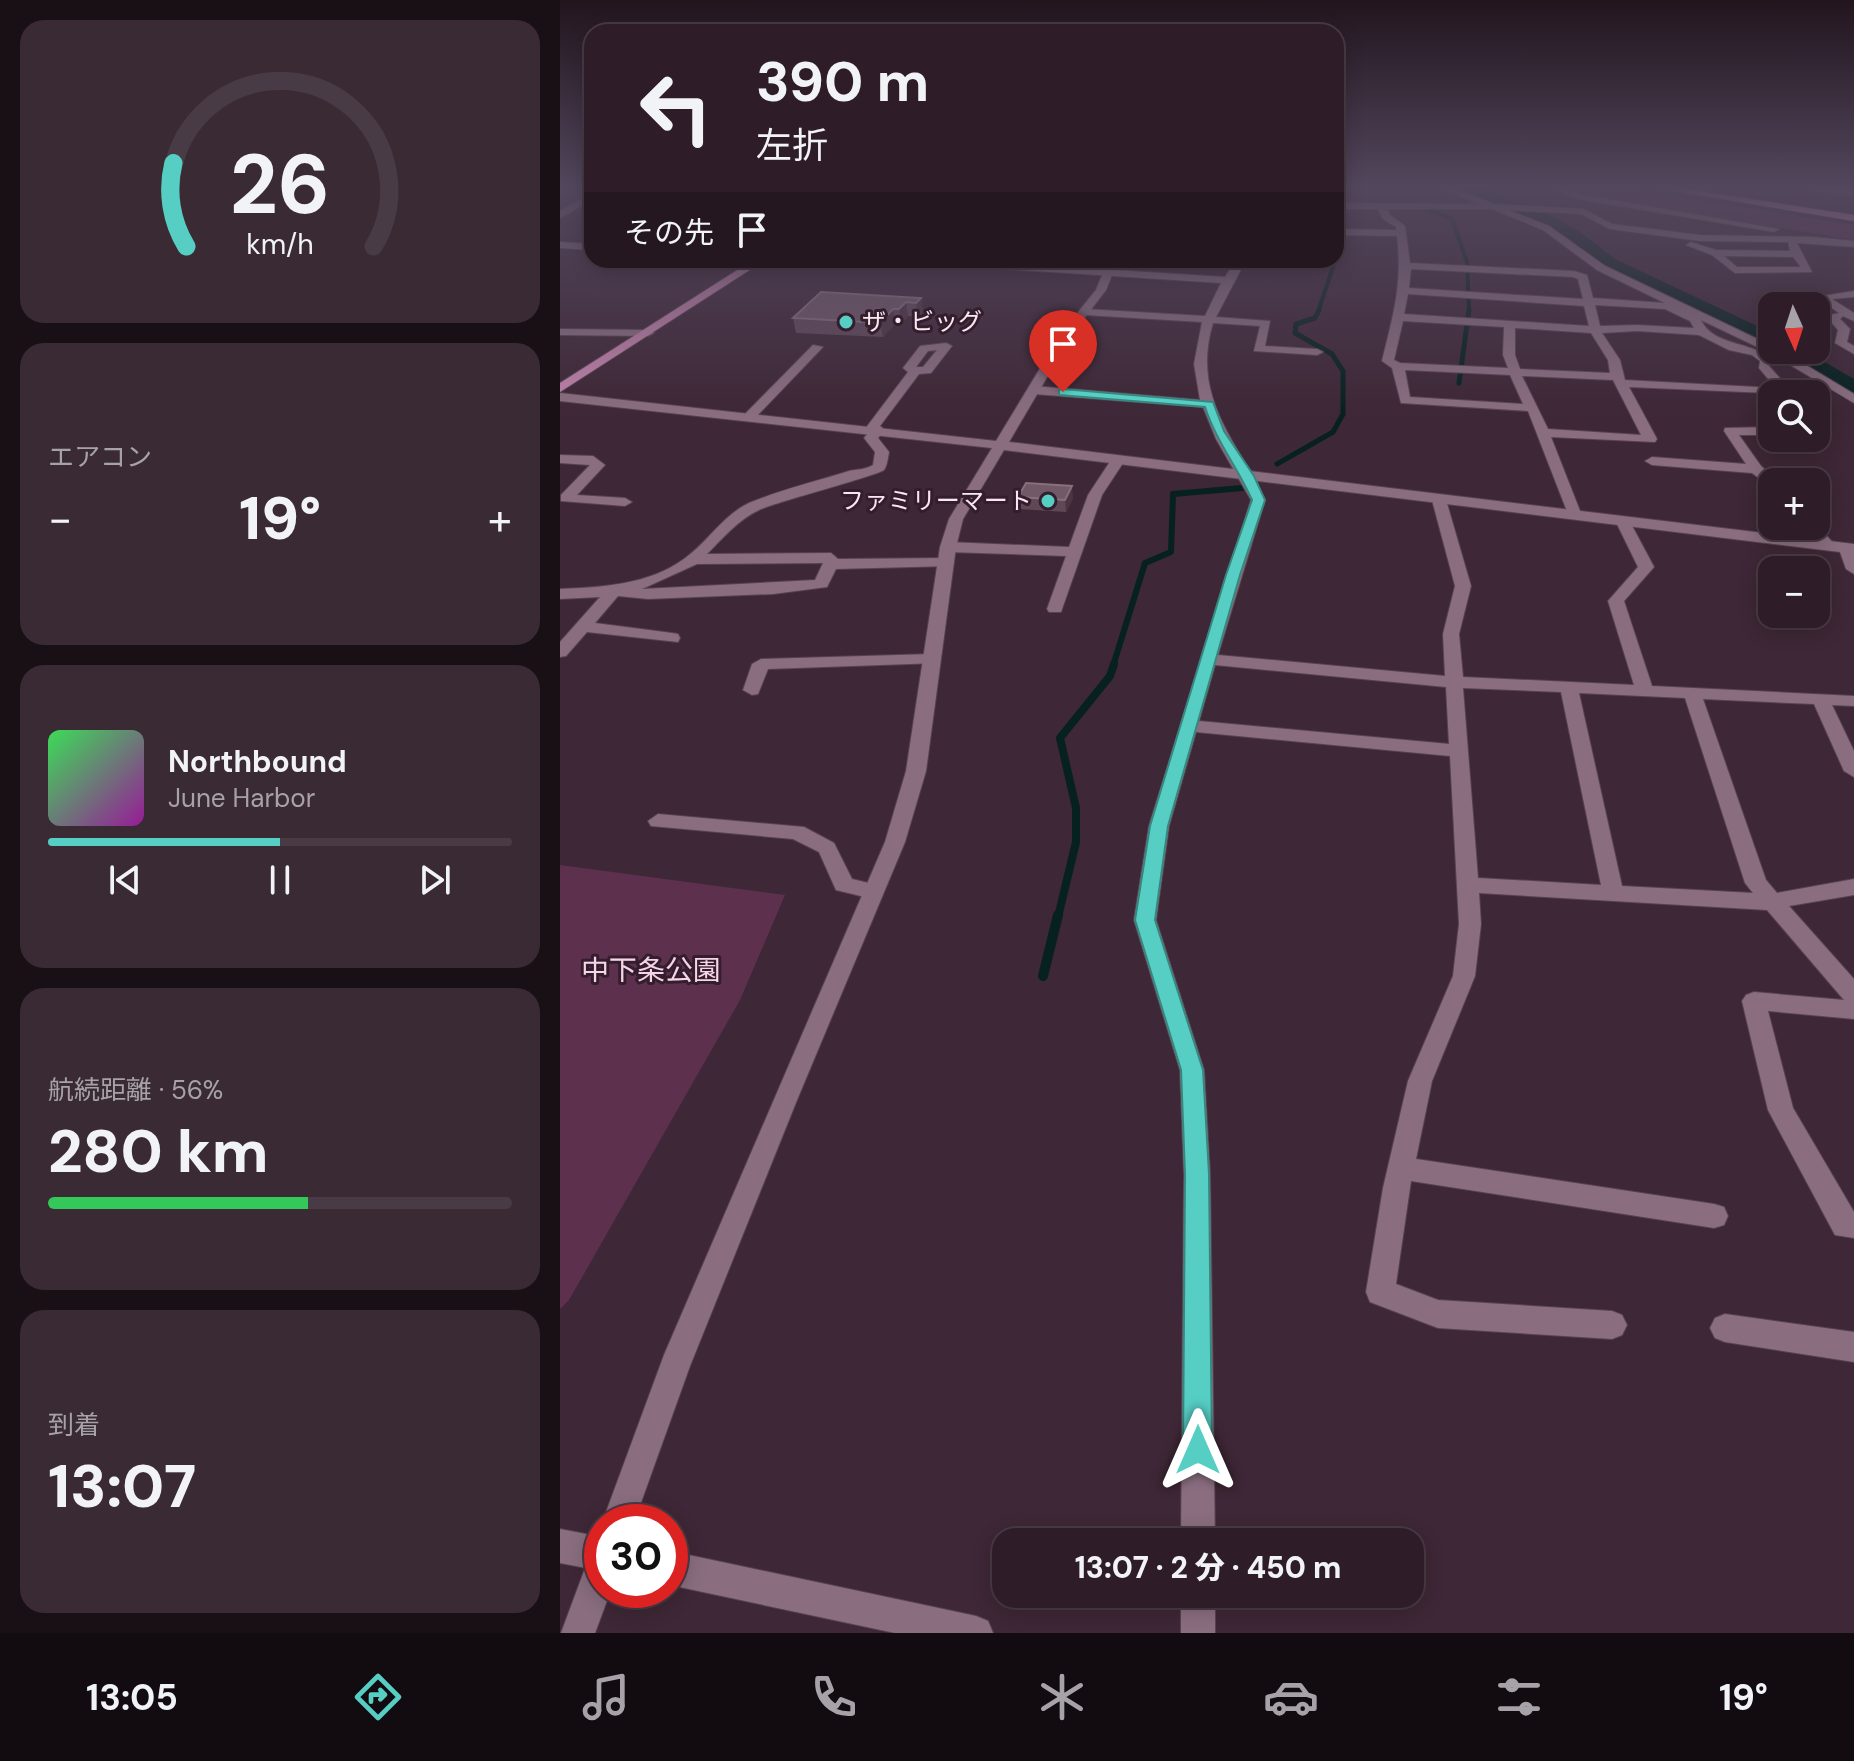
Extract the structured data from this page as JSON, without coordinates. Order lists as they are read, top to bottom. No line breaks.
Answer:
{"parks":["中下条公園"],"places":["ザ・ビッグ","ファミリーマート"],"north":"bottom","page":{"turn":["390 m","左折"],"then":"その先","map_buttons":["+","−"],"tile":["エアコン",["航続距離 · 56%","280 km"],["到着","13:07"]],"heat":["−","19°","+"],"song":["Northbound","June Harbor"],"limit":"30","trip":"13:07 · 2 分 · 450 m","tabs":["13:05","19°"],"gauge":["26","km/h"]}}
